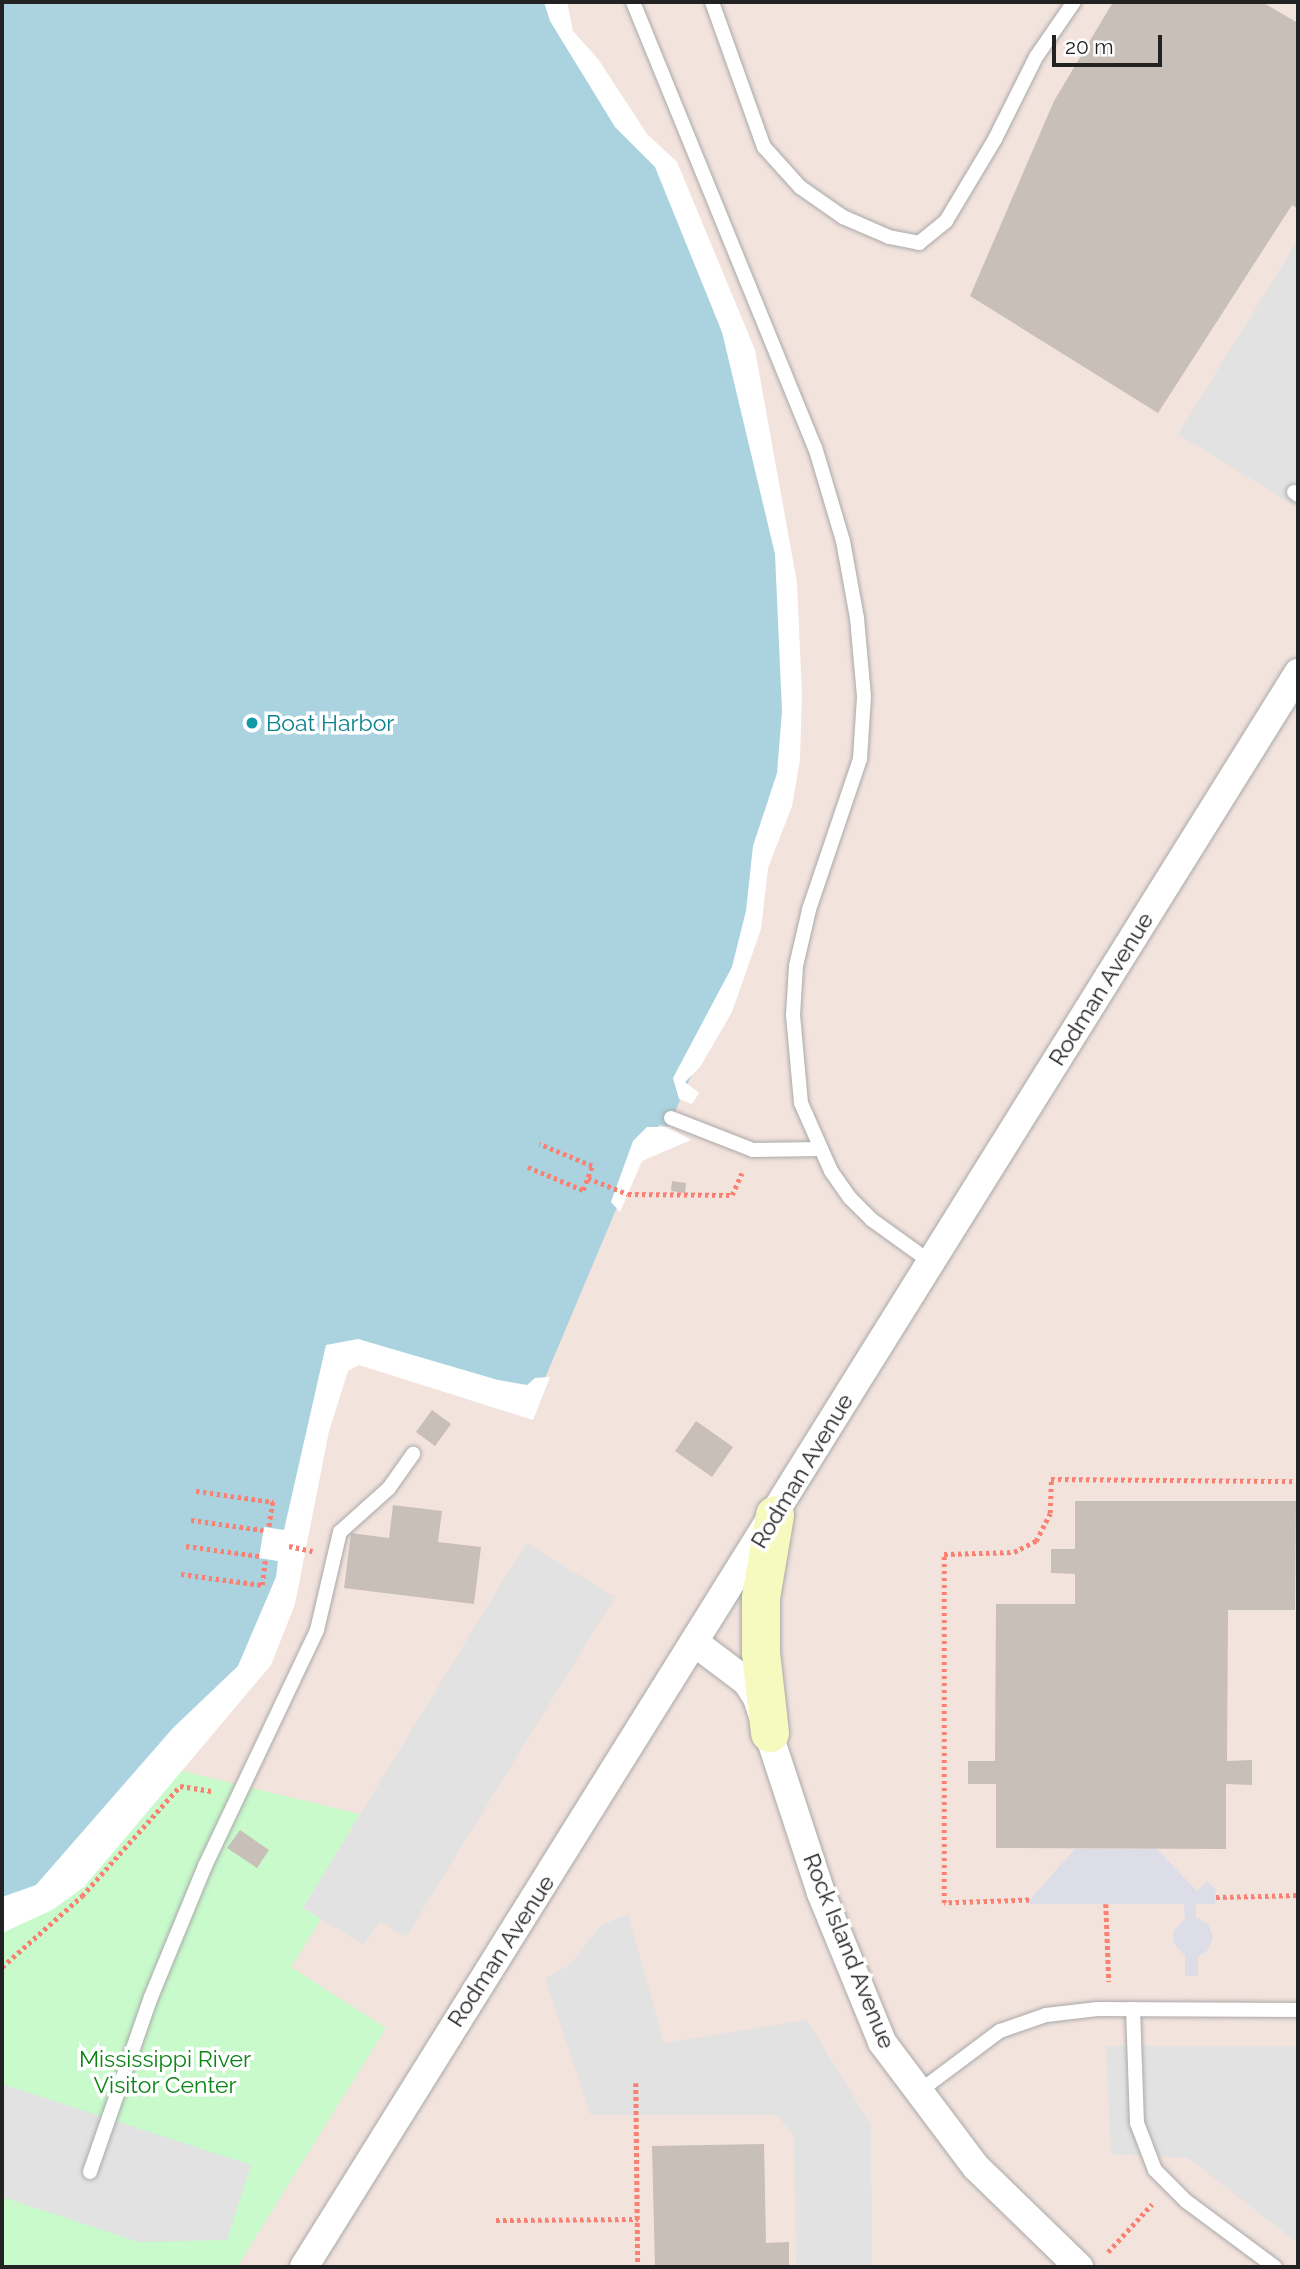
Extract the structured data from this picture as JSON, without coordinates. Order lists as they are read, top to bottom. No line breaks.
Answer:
{"streets":{"street":["Rodman Avenue","Rock Island Avenue"]},"crossings":[["Rodman Avenue","Rock Island Avenue"]],"parks":["Mississippi River Visitor Center"],"places":["Boat Harbor"],"scale_bar":"20 m"}
